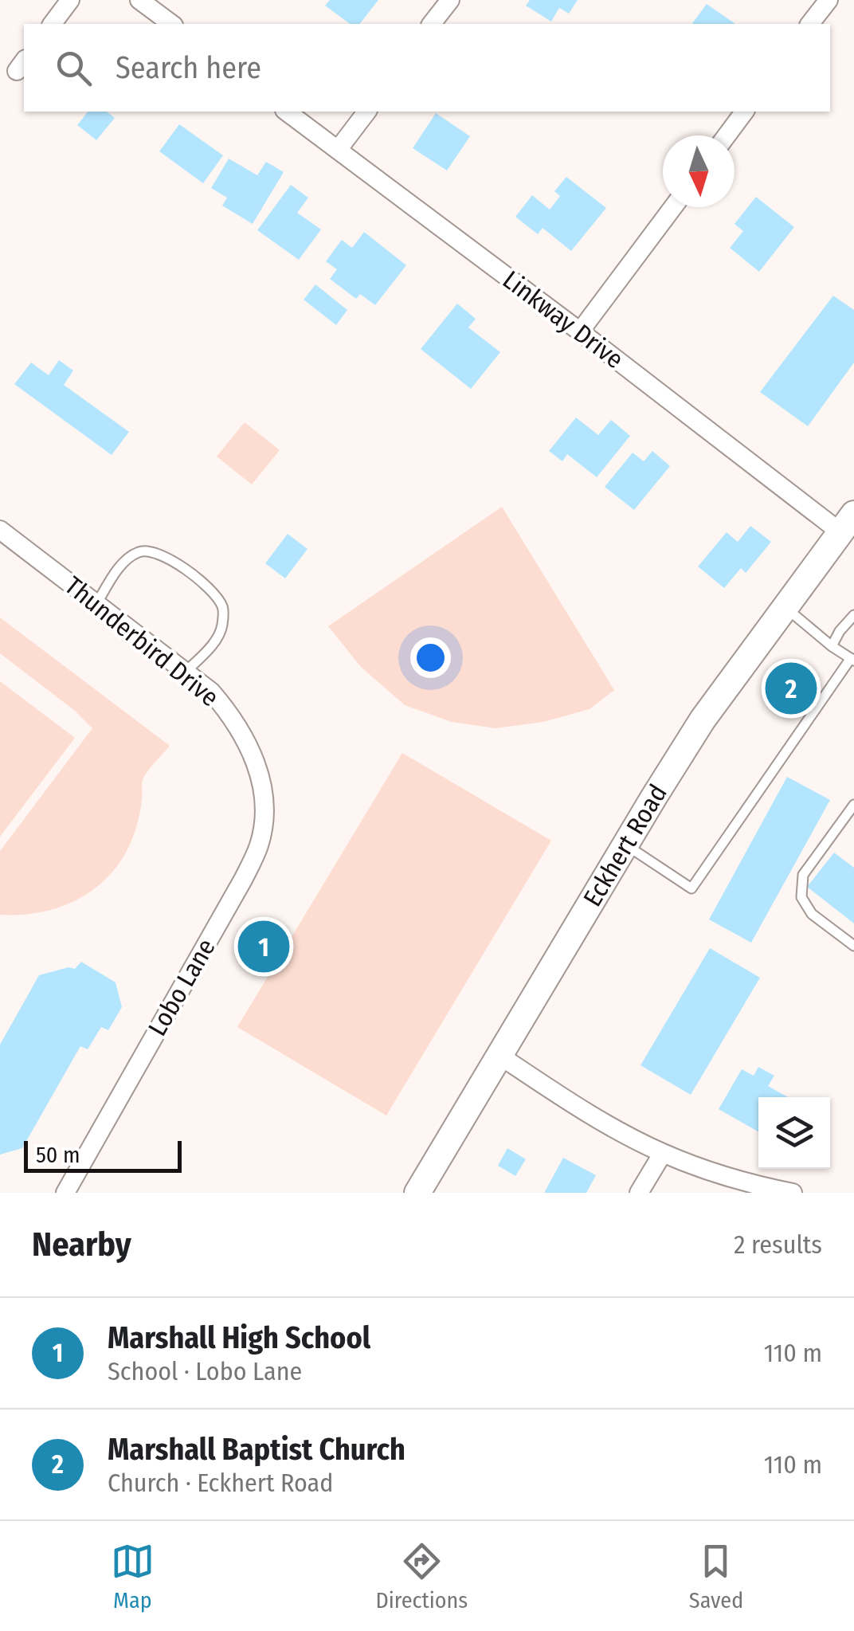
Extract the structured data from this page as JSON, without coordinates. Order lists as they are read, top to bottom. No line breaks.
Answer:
{"streets":{"main road":["Eckhert Road"],"street":["Linkway Drive","Thunderbird Drive","Lobo Lane"]},"crossings":[["Linkway Drive","Eckhert Road"],["Thunderbird Drive","Lobo Lane"]],"scale_bar":"50 m","north":"bottom","page":{"search":"Search here","pins":["2","1"],"scale":"50 m","heading":["Nearby","2 results"],"list":[{"mark":"1","name":"Marshall High School","note":"School · Lobo Lane","value":"110 m"},{"mark":"2","name":"Marshall Baptist Church","note":"Church · Eckhert Road","value":"110 m"}],"nav":["Map","Directions","Saved"]}}
